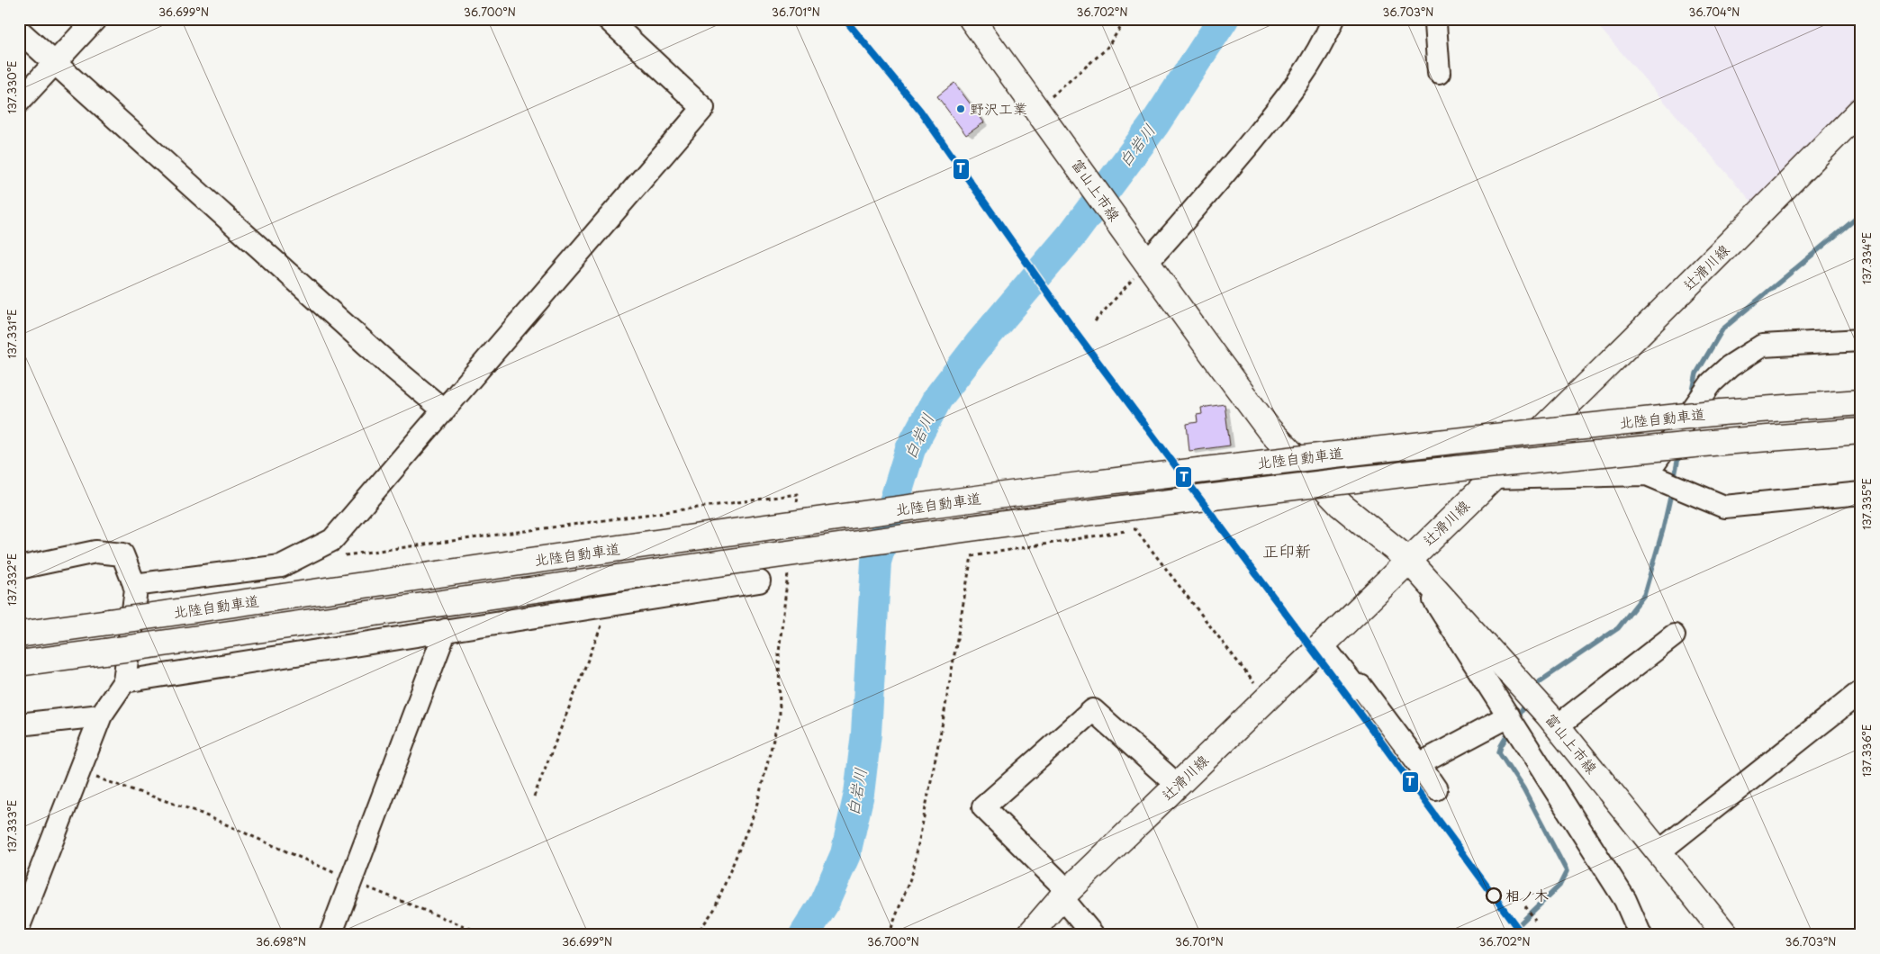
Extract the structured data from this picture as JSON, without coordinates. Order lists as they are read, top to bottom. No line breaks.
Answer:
{"streets":{"main road":["富山上市線","辻滑川線","北陸自動車道"]},"crossings":[["富山上市線","辻滑川線"]],"districts":["正印新"],"water":["白岩川"],"places":["野沢工業","相ノ木"],"lines":["transit line T"],"coordinates":["36.699°N","36.700°N","36.701°N","36.702°N","36.703°N","36.704°N","137.330°E","137.334°E","137.331°E","137.335°E","137.332°E","137.336°E","137.333°E","36.698°N"]}
